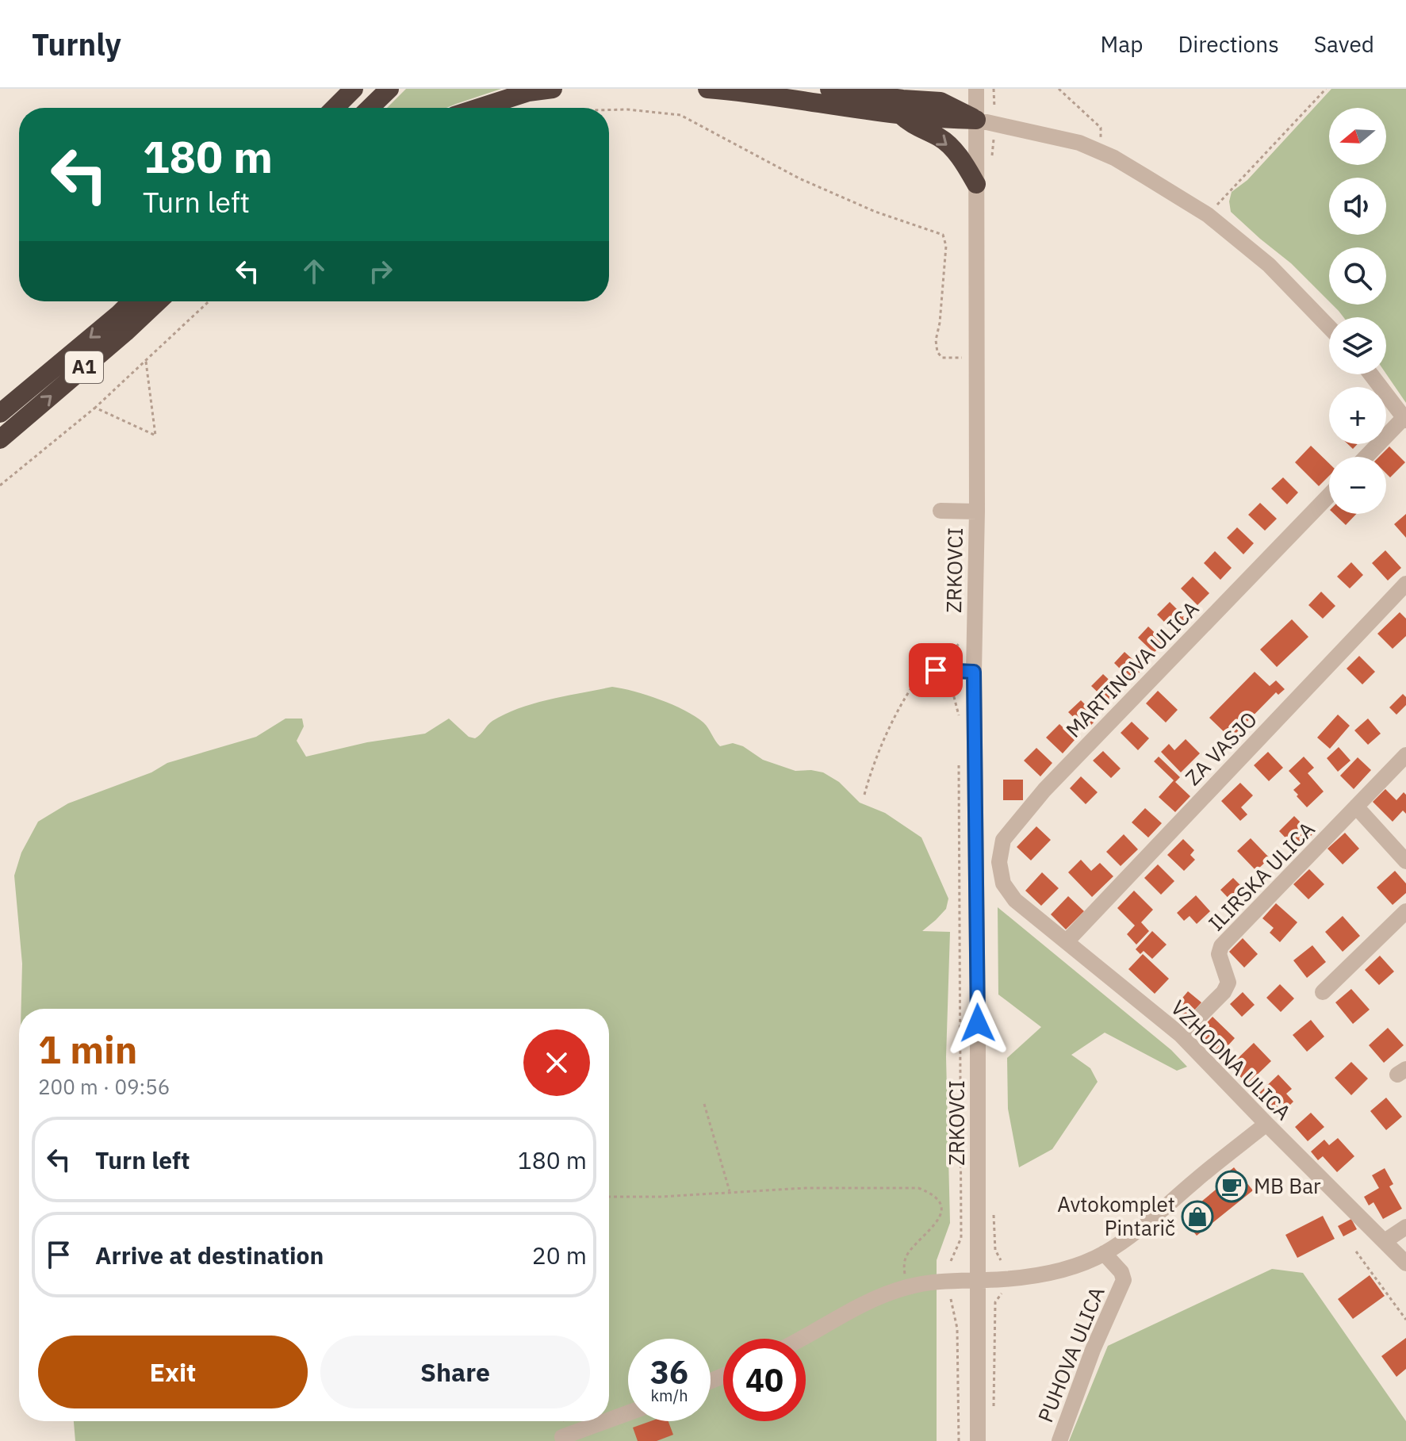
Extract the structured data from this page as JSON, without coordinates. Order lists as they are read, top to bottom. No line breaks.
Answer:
{"streets":{"highway":["A1"],"street":["ZRKOVCI","MARTINOVA ULICA","ZA VASJO","ILIRSKA ULICA","VZHODNA ULICA","PUHOVA ULICA"]},"crossings":[["MARTINOVA ULICA","VZHODNA ULICA"],["ZA VASJO","VZHODNA ULICA"],["ILIRSKA ULICA","VZHODNA ULICA"]],"places":{"cafe":["MB Bar"],"shop":["Avtokomplet Pintarič"]},"north":"left","page":{"header":"Turnly","nav":["Map","Directions","Saved"],"map_buttons":["+","−"],"turn":["180 m","Turn left"],"heading":["1 min","200 m · 09:56"],"list":[{"name":"Turn left","value":"180 m"},{"name":"Arrive at destination","value":"20 m"}],"buttons":["Exit","Share"],"speed":"36 km/h","limit":"40"}}
